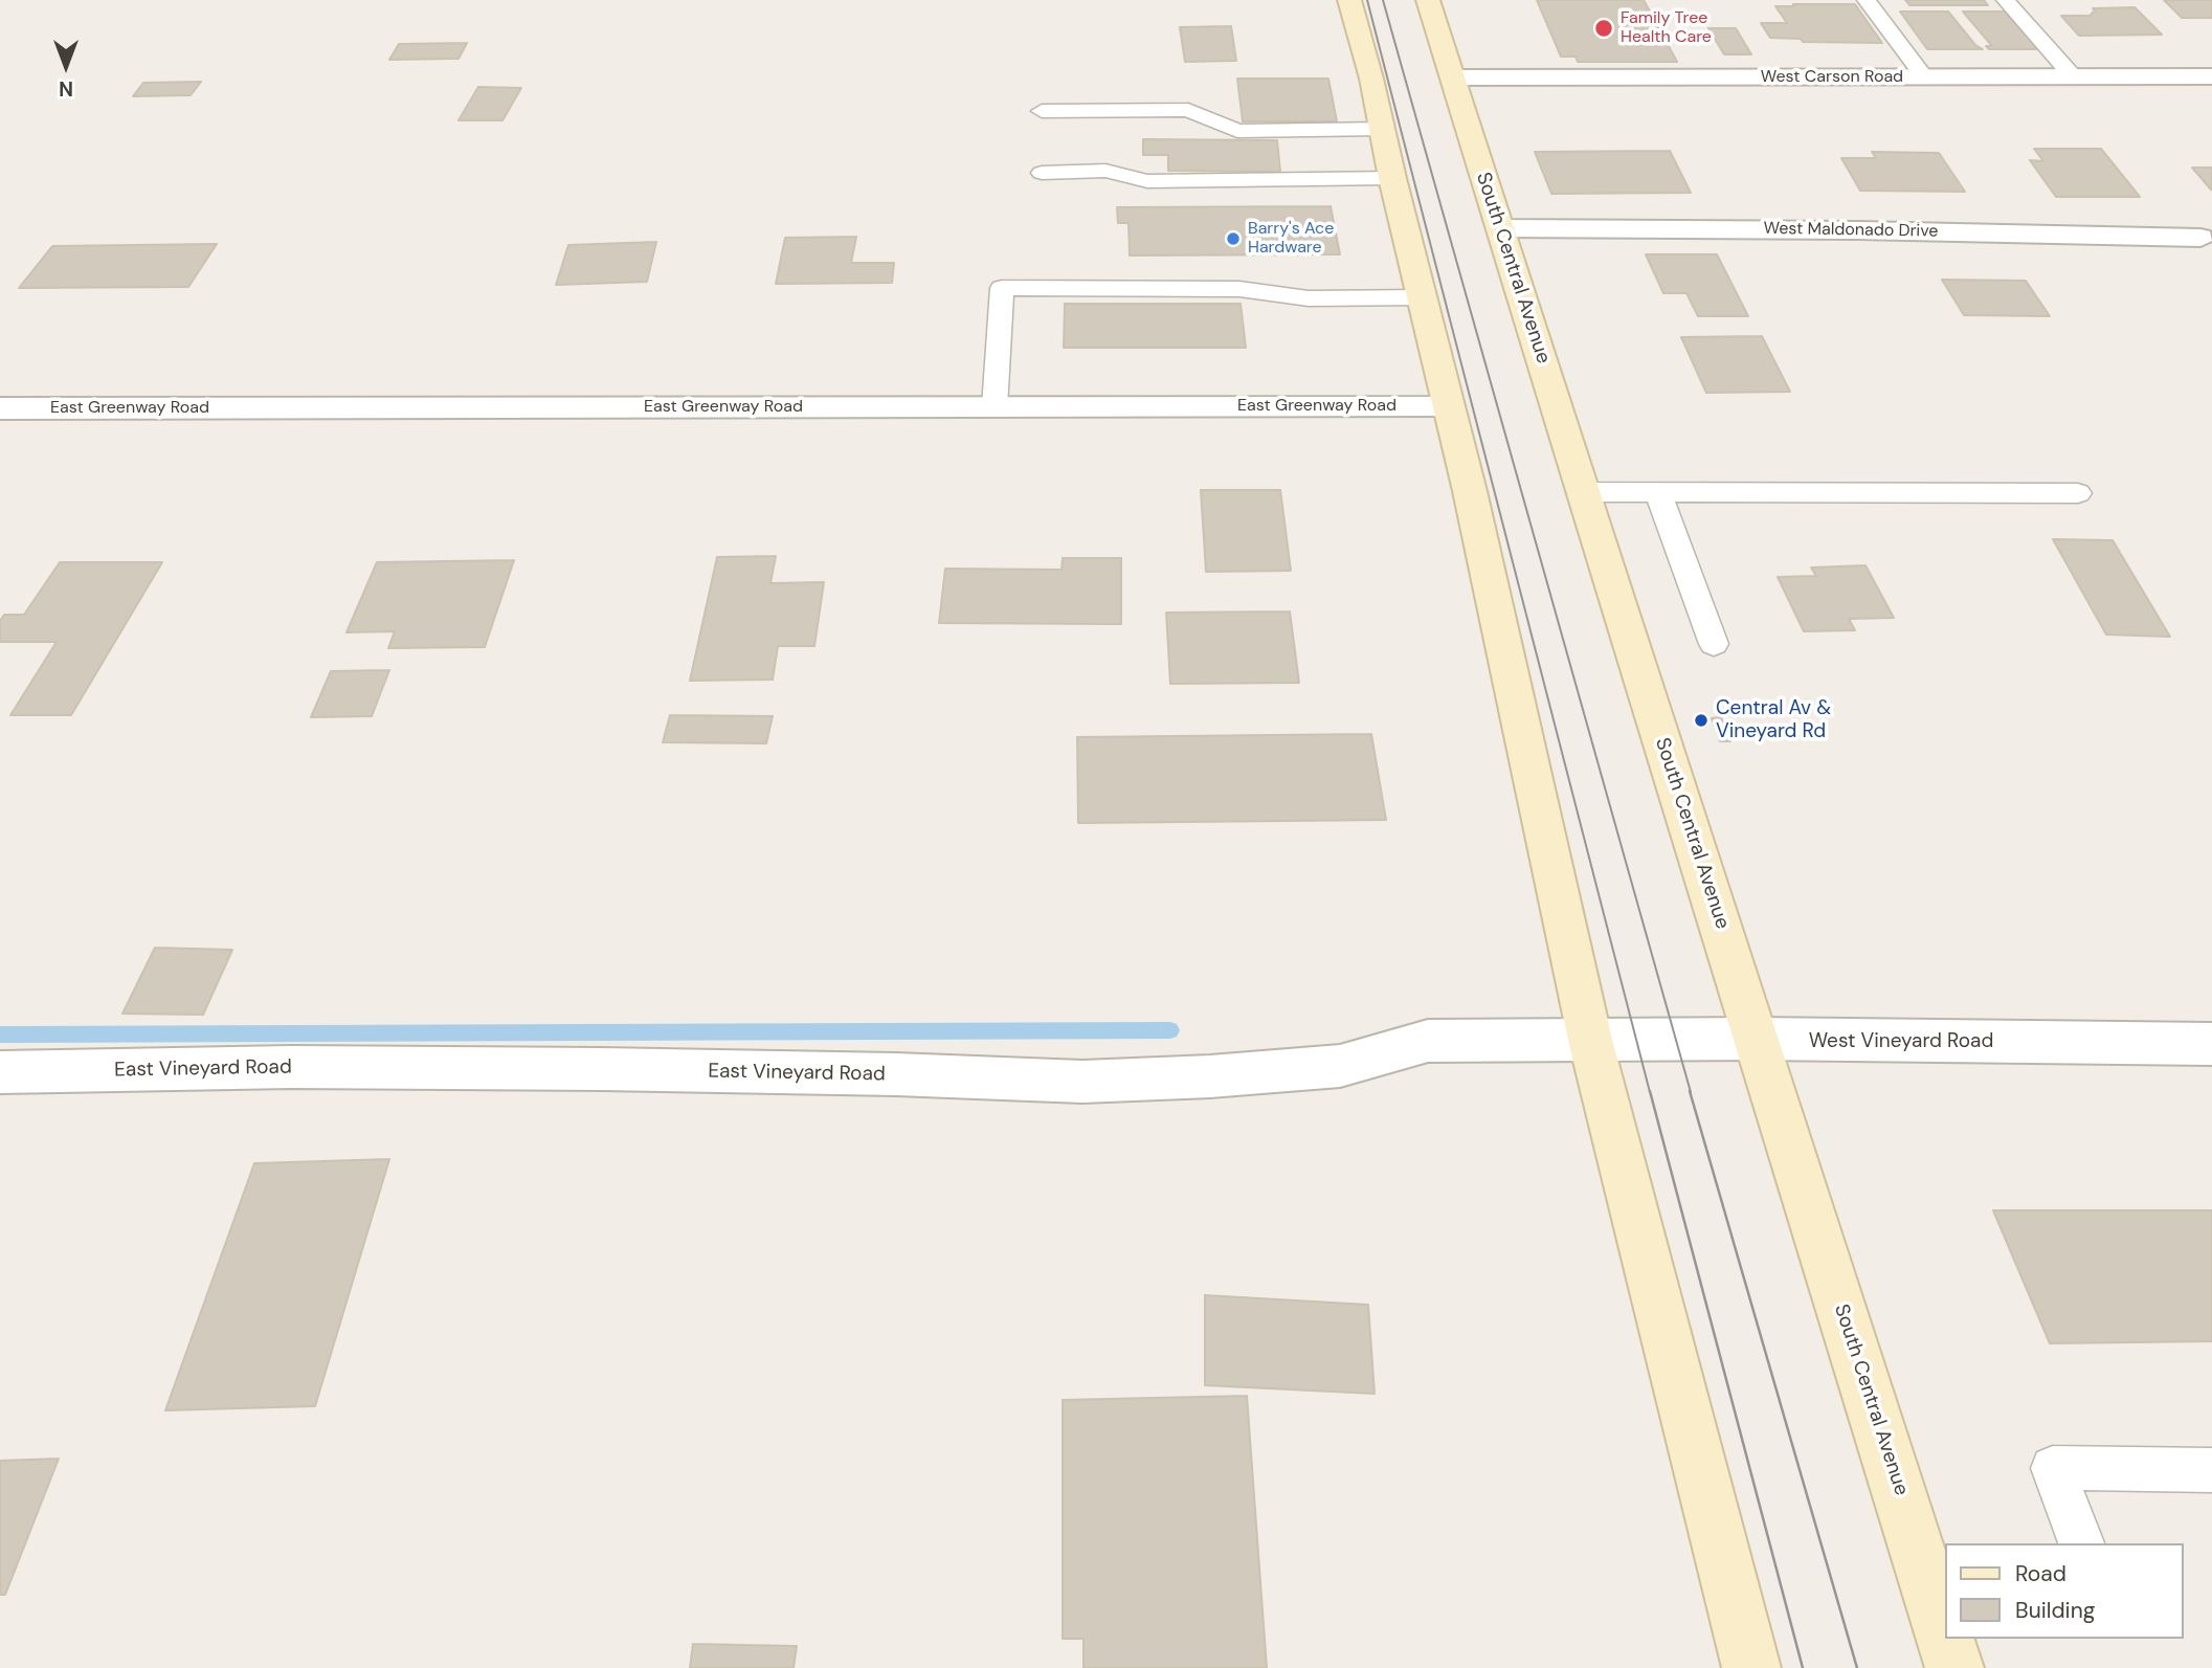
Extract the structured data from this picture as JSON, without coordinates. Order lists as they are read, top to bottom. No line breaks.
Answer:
{"streets":{"main road":["South Central Avenue"],"street":["West Carson Road","West Maldonado Drive","East Greenway Road","West Vineyard Road","East Vineyard Road"]},"crossings":[["West Carson Road","South Central Avenue"],["West Maldonado Drive","South Central Avenue"],["South Central Avenue","West Vineyard Road"],["West Vineyard Road","East Vineyard Road"]],"places":["Family Tree Health Care","Barry's Ace Hardware","Central Av & Vineyard Rd"],"legend":["Road","Building"],"north":"bottom"}
